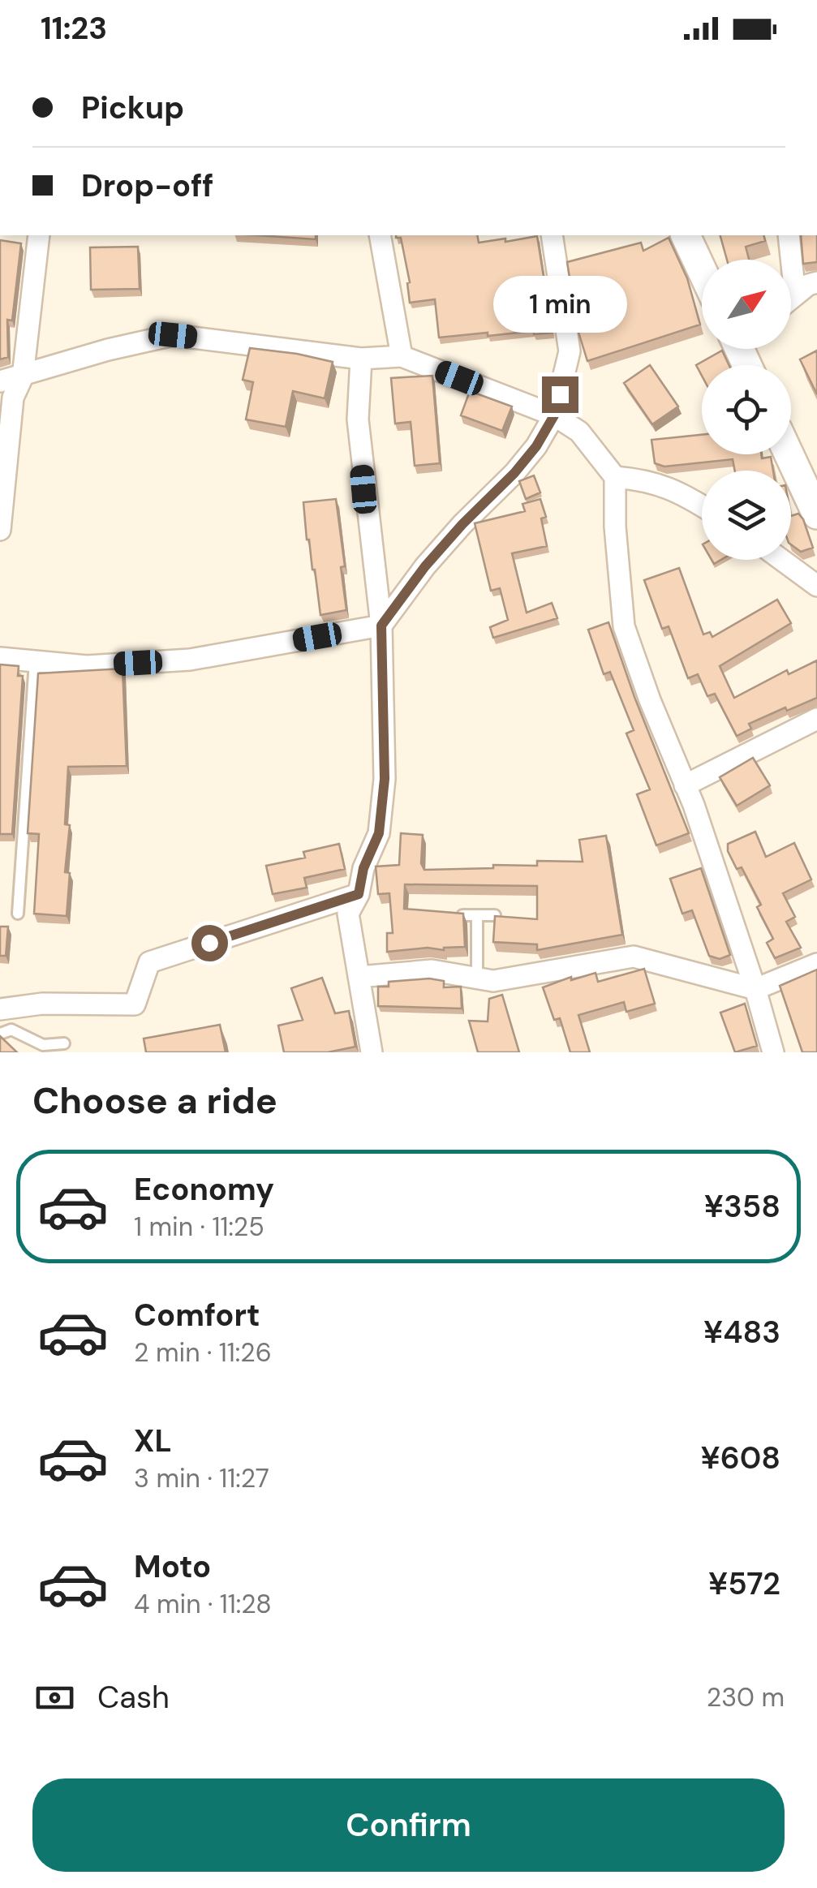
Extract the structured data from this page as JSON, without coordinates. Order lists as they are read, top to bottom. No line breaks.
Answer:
{"north":"top right","page":{"status":"11:23","banner":["Pickup","Drop-off"],"bubble":"1 min","heading":"Choose a ride","list":[{"name":"Economy","note":"1 min · 11:25","value":"¥358"},{"name":"Comfort","note":"2 min · 11:26","value":"¥483"},{"name":"XL","note":"3 min · 11:27","value":"¥608"},{"name":"Moto","note":"4 min · 11:28","value":"¥572"}],"pay":["Cash","230 m"],"buttons":"Confirm"}}
